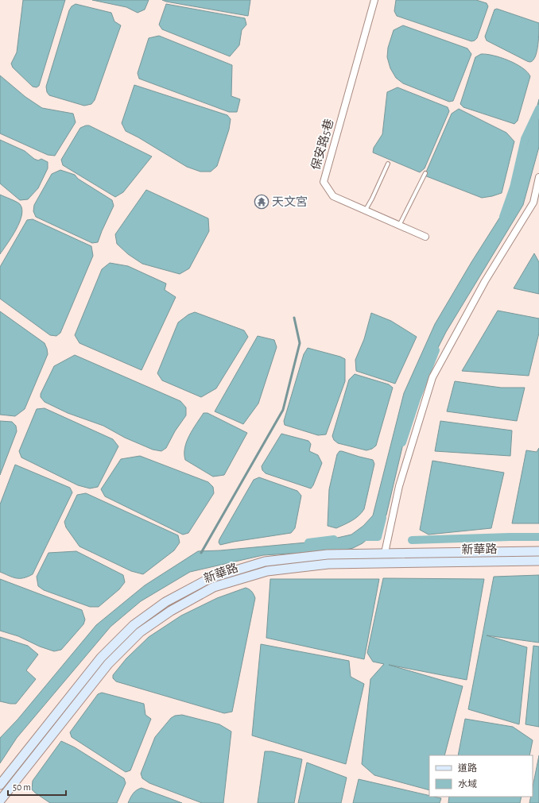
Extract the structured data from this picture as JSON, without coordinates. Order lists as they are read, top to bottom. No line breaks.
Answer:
{"streets":{"street":["保安路5巷","新華路"]},"places":{"temple":["天文宮"]},"legend":["道路","水域"],"scale_bar":"50 m"}
